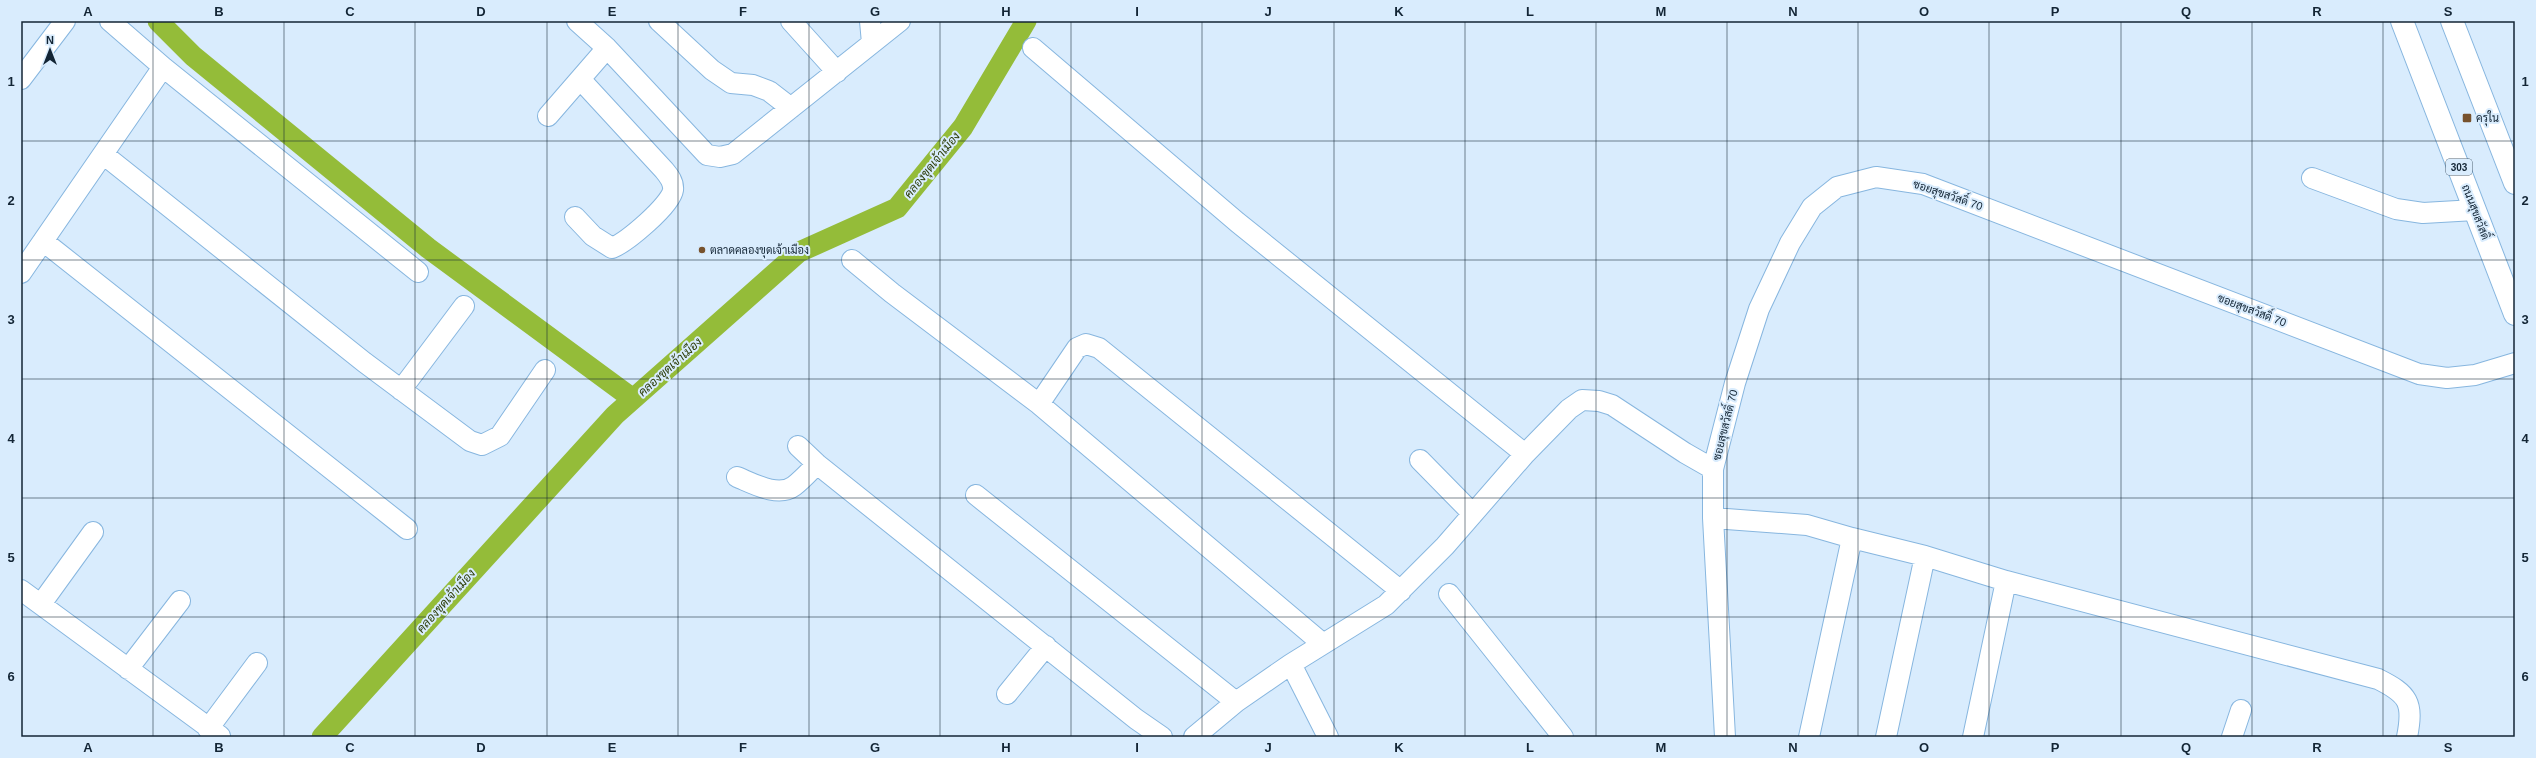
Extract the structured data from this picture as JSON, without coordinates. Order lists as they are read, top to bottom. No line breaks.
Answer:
{"streets":{"main road":["303","ถนนสุขสวัสดิ์"],"street":["ซอยสุขสวัสดิ์ 70"]},"water":["คลองขุดเจ้าเมือง"],"places":{"transit":["ครุใน"],"other":["ตลาดคลองขุดเจ้าเมือง"]},"north":"top","grid":{"columns":["A","B","C","D","E","F","G","H","I","J","K","L","M","N","O","P","Q","R","S"],"rows":["1","2","3","4","5","6"]}}
